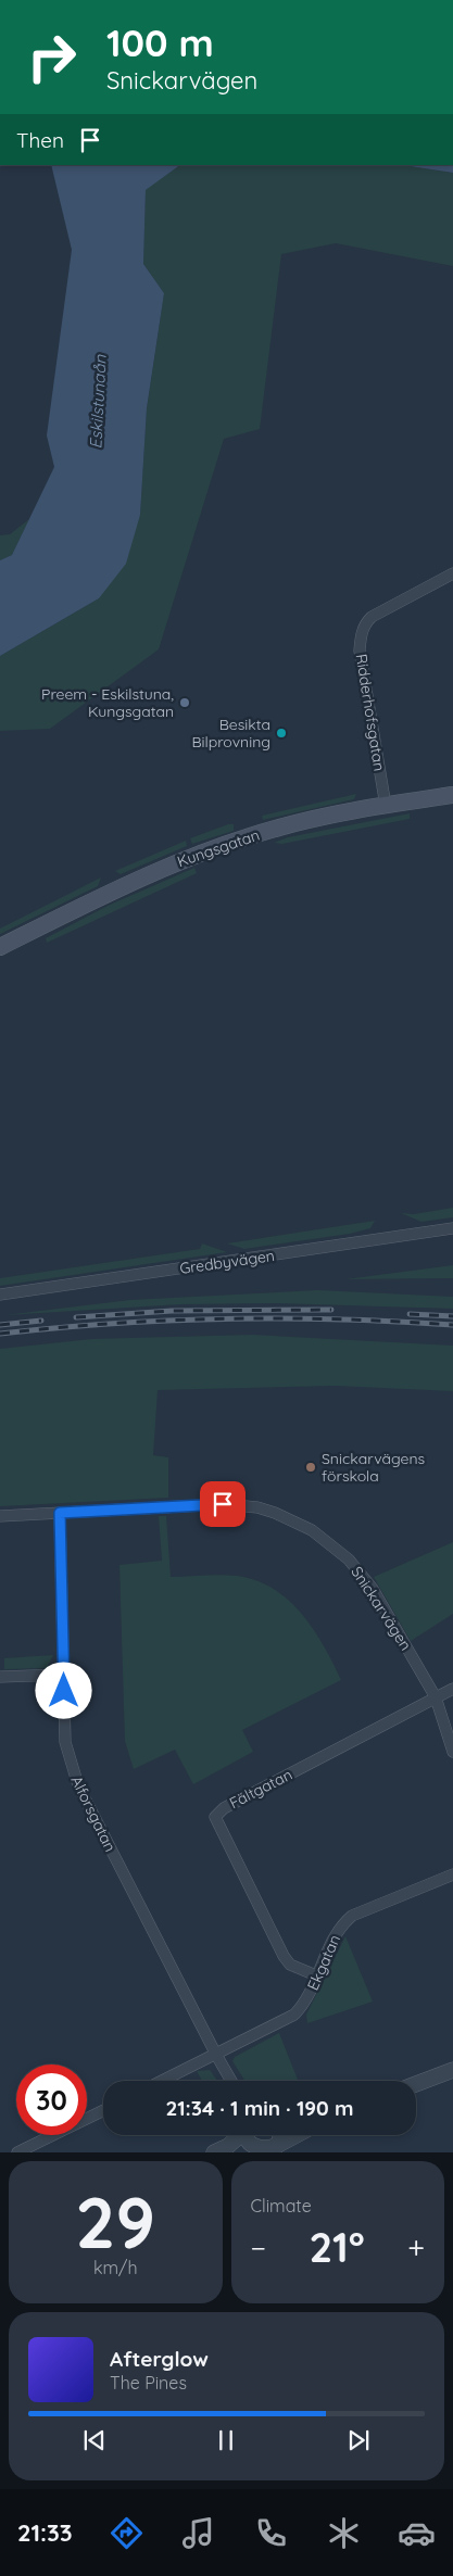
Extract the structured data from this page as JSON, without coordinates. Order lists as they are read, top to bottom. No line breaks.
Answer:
{"streets":{"main road":["Kungsgatan"],"street":["Ridderhofsgatan","Gredbyvägen","Snickarvägen","Fältgatan","Alforsgatan","Ekgatan"]},"crossings":[["Ridderhofsgatan","Kungsgatan"],["Snickarvägen","Fältgatan"],["Snickarvägen","Alforsgatan"],["Fältgatan","Ekgatan"],["Alforsgatan","Ekgatan"]],"water":["Eskilstunaån"],"places":["Preem - Eskilstuna, Kungsgatan","Besikta Bilprovning","Snickarvägens förskola"],"page":{"turn":["100 m","Snickarvägen"],"then":"Then","limit":"30","trip":"21:34 · 1 min · 190 m","tile":[["29","km/h"],"Climate"],"heat":["−","21°","+"],"song":["Afterglow","The Pines"],"tabs":"21:33"}}
